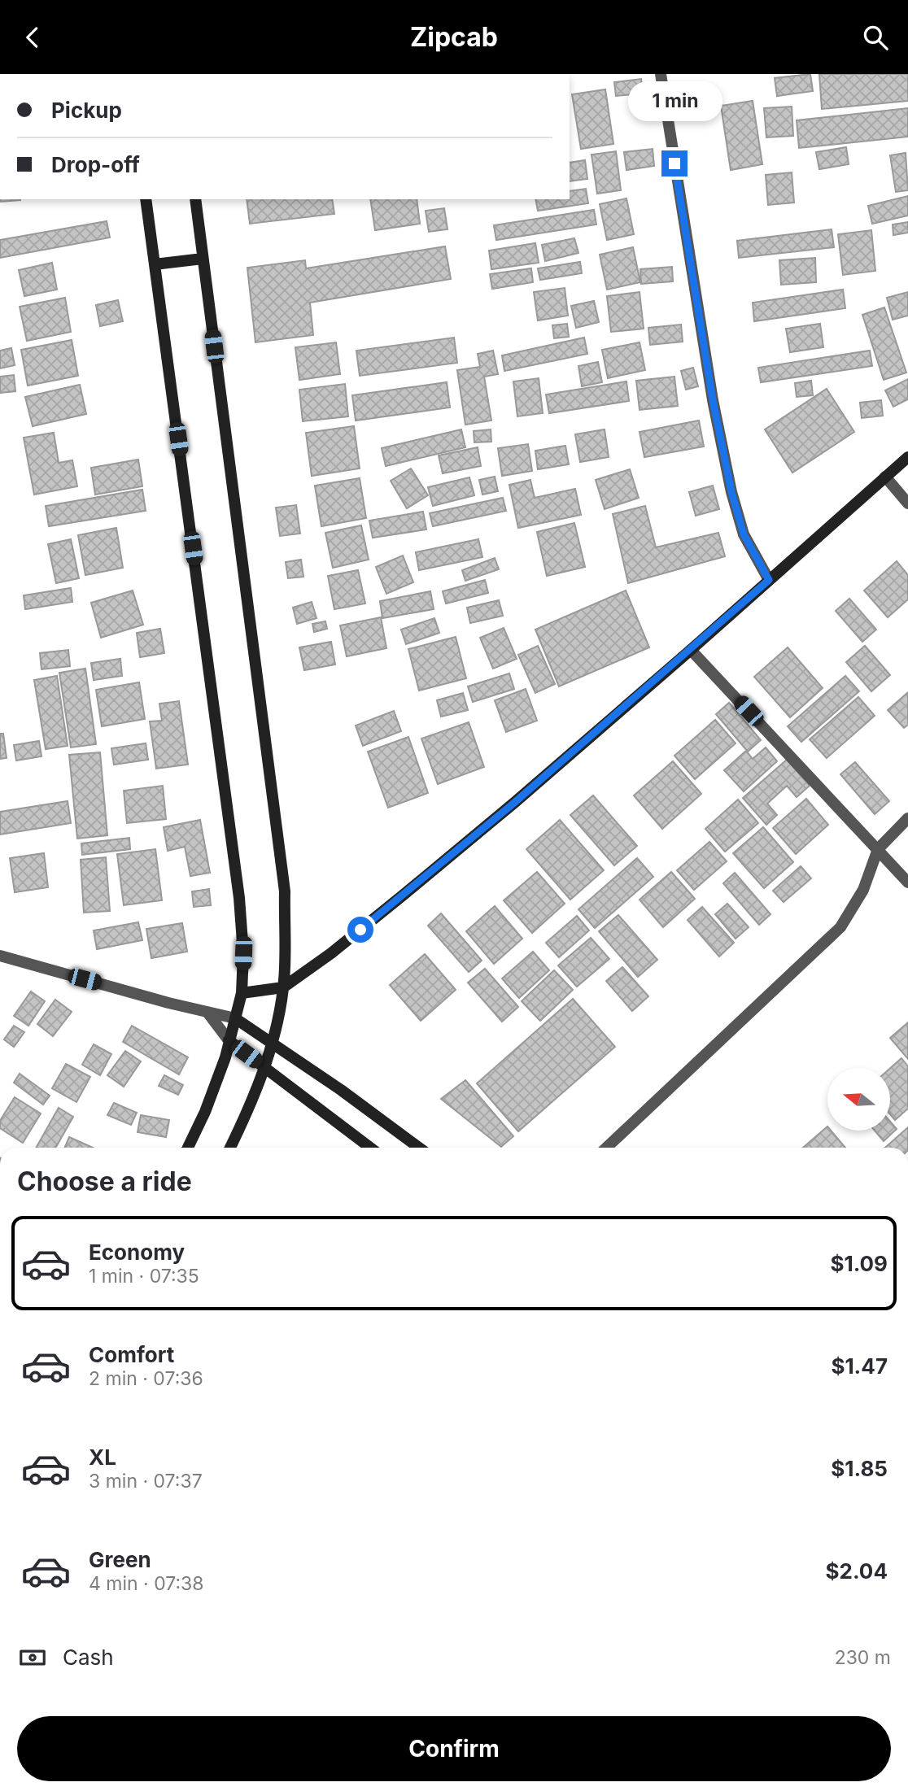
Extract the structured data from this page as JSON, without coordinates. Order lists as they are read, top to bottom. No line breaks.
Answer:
{"north":"left","page":{"header":"Zipcab","banner":["Pickup","Drop-off"],"bubble":"1 min","heading":"Choose a ride","list":[{"name":"Economy","note":"1 min · 07:35","value":"$1.09"},{"name":"Comfort","note":"2 min · 07:36","value":"$1.47"},{"name":"XL","note":"3 min · 07:37","value":"$1.85"},{"name":"Green","note":"4 min · 07:38","value":"$2.04"}],"pay":["Cash","230 m"],"buttons":"Confirm"}}
